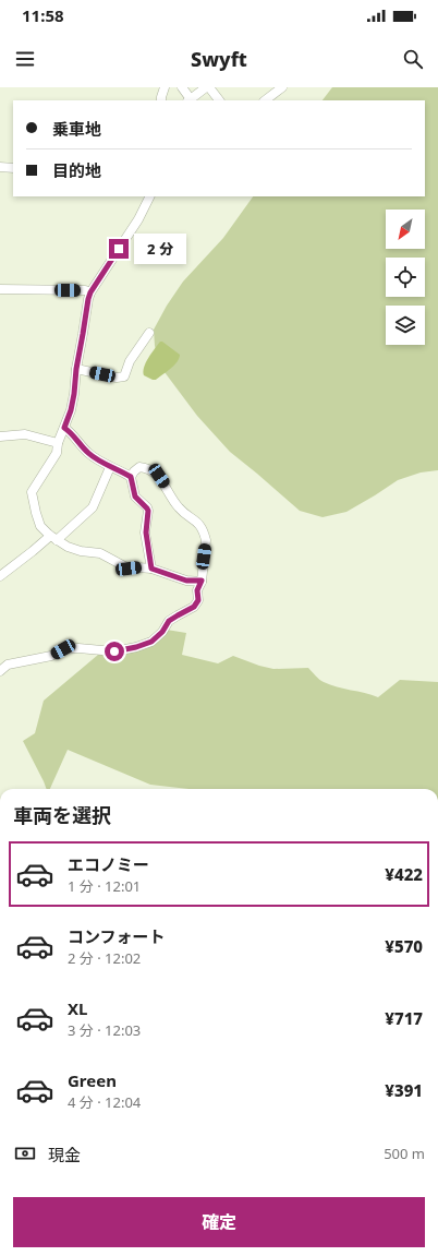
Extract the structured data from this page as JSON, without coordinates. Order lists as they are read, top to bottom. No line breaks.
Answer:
{"north":"bottom left","page":{"status":"11:58","header":"Swyft","banner":["乗車地","目的地"],"bubble":"2 分","heading":"車両を選択","list":[{"name":"エコノミー","note":"1 分 · 12:01","value":"¥422"},{"name":"コンフォート","note":"2 分 · 12:02","value":"¥570"},{"name":"XL","note":"3 分 · 12:03","value":"¥717"},{"name":"Green","note":"4 分 · 12:04","value":"¥391"}],"pay":["現金","500 m"],"buttons":"確定"}}
